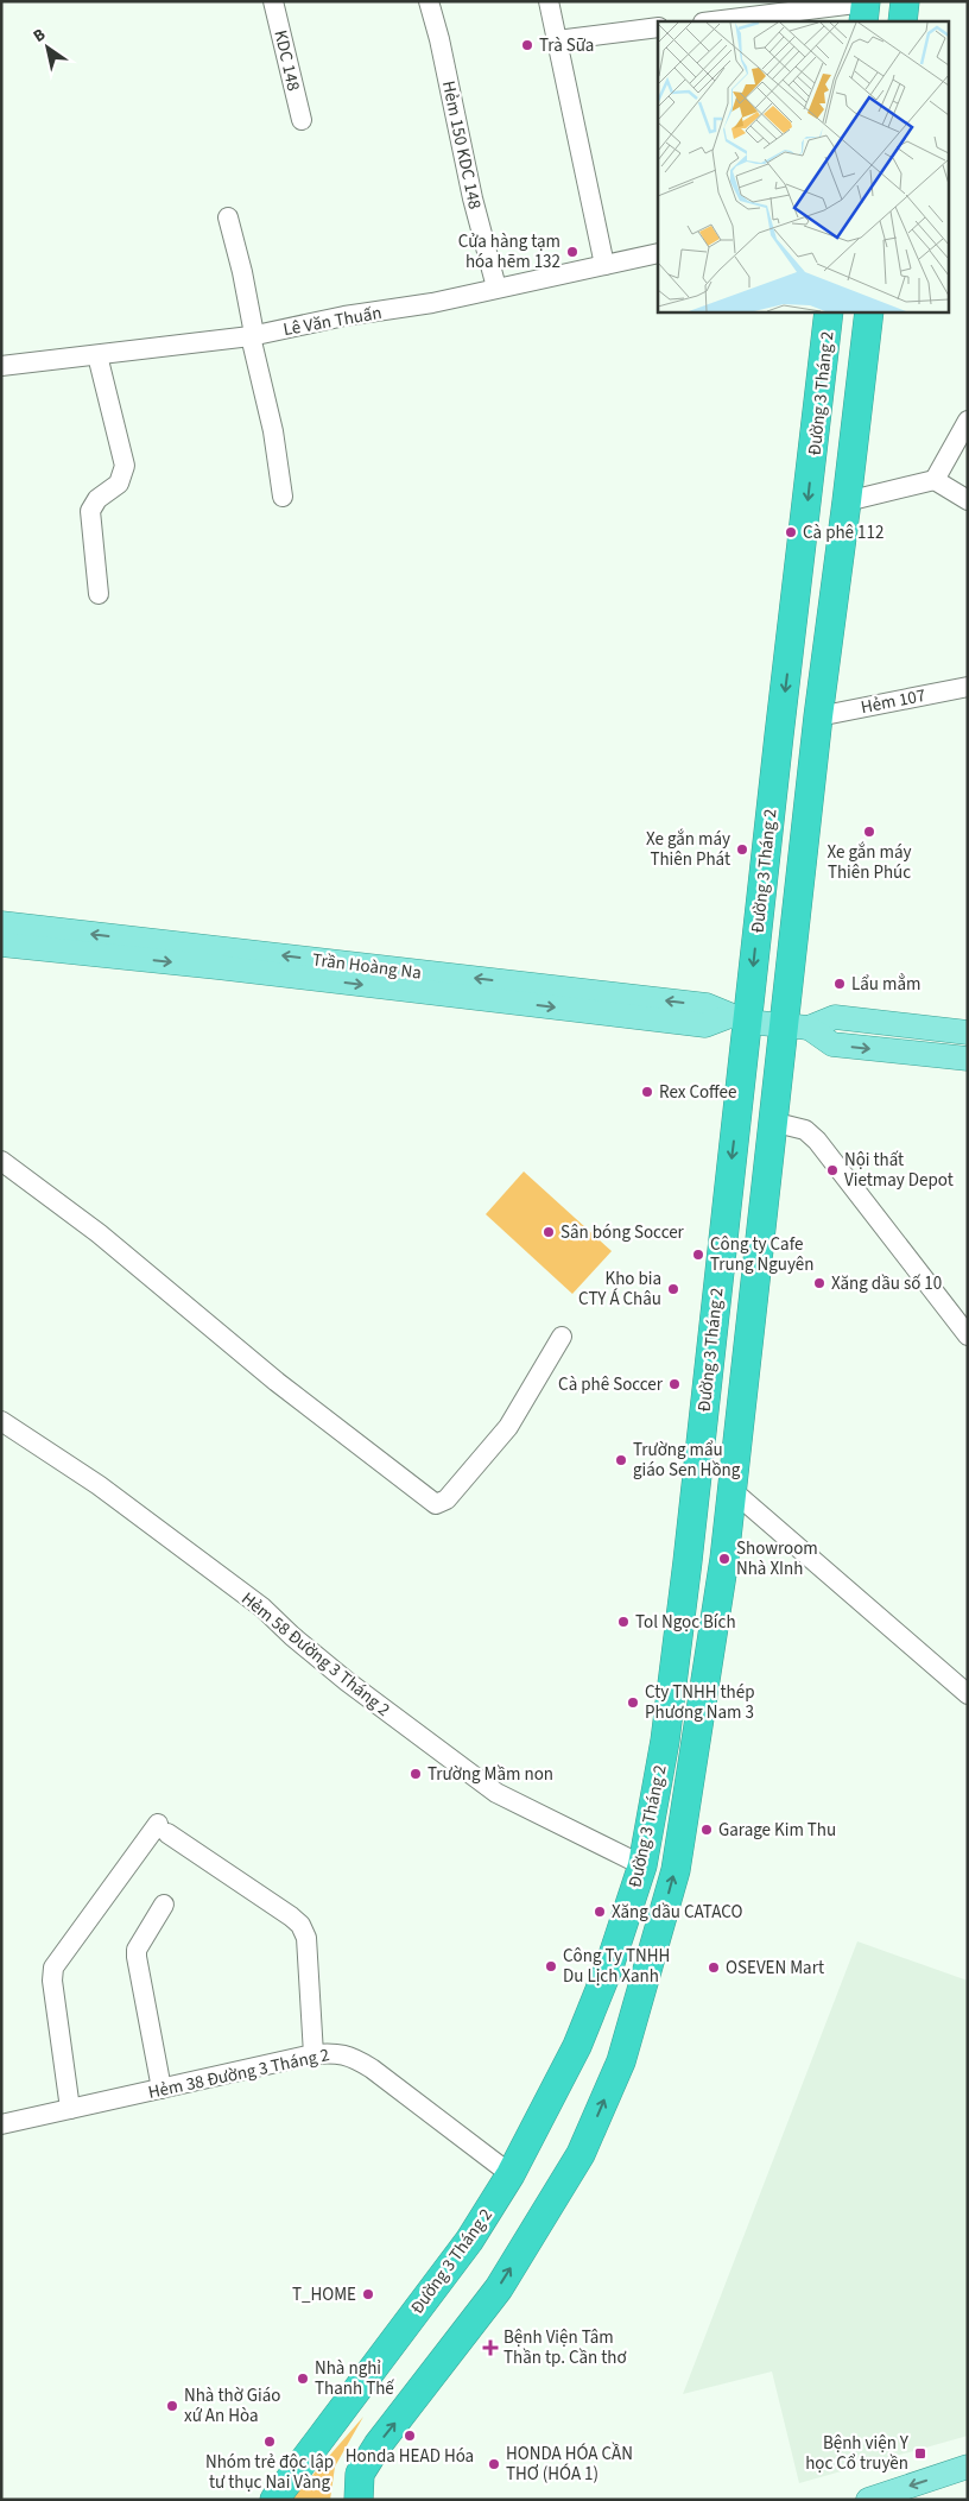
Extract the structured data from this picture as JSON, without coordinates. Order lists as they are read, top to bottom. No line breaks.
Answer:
{"streets":{"highway":["Đường 3 Tháng 2"],"main road":["Trần Hoàng Na"],"street":["KDC 148","Hẻm 150 KDC 148","Lê Văn Thuấn","Hẻm 107","Hẻm 58 Đường 3 Tháng 2","Hẻm 38 Đường 3 Tháng 2"]},"crossings":[["Hẻm 150 KDC 148","Lê Văn Thuấn"],["Đường 3 Tháng 2","Hẻm 107"],["Đường 3 Tháng 2","Trần Hoàng Na"],["Đường 3 Tháng 2","Hẻm 58 Đường 3 Tháng 2"],["Đường 3 Tháng 2","Hẻm 38 Đường 3 Tháng 2"]],"places":{"other":["Trà Sữa","Cửa hàng tạm hóa hẽm 132","Cà phê 112","Xe gắn máy Thiên Phúc","Xe gắn máy Thiên Phát","Lẩu mẳm","Rex Coffee","Nội thất Vietmay Depot","Sân bóng Soccer","Công ty Cafe Trung Nguyên","Xăng dầu số 10","Kho bia CTY Á Châu","Cà phê Soccer","Trường mẩu giáo Sen Hồng","Showroom Nhà XInh","Tol Ngọc Bích","Cty TNHH thép Phương Nam 3","Trường Mầm non","Garage Kim Thu","Xăng dầu CATACO","Công Ty TNHH Du Lịch Xanh","OSEVEN Mart","T_HOME","Nhà nghỉ Thanh Thế","Nhà thờ Giáo xứ An Hòa","Honda HEAD Hóa","Nhóm trẻ độc lập tư thục Nai Vàng","HONDA HÓA CẦN THƠ (HÓA 1)"],"health":["Bệnh Viện Tâm Thần tp. Cần thơ"],"transit":["Bệnh viện Y học Cổ truyền"]},"north":"top left"}
